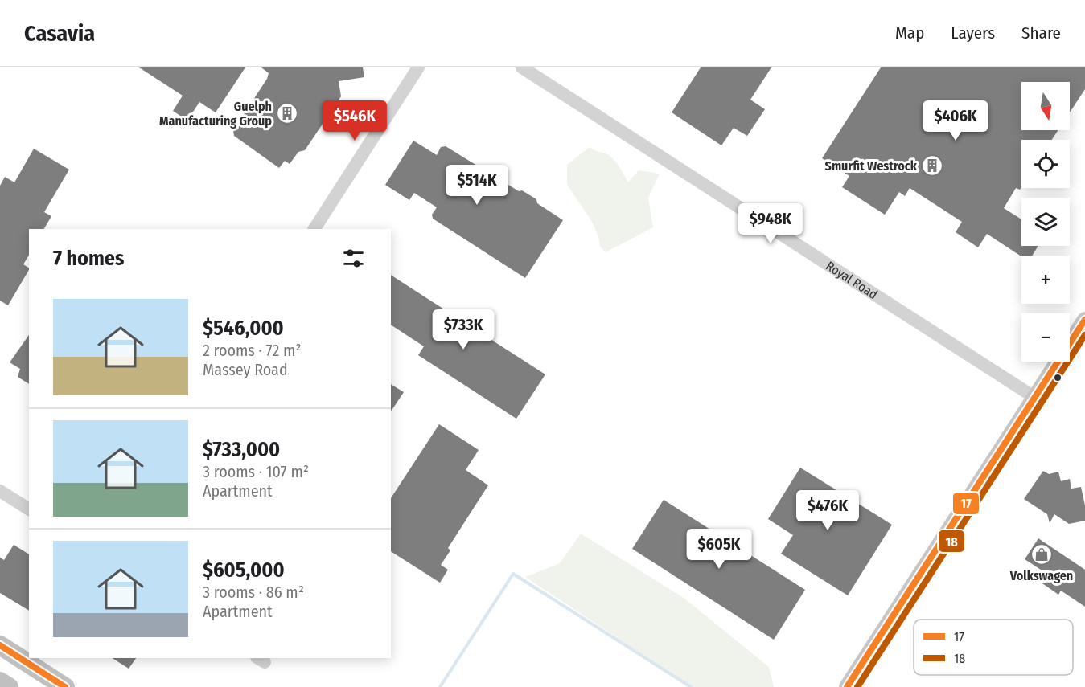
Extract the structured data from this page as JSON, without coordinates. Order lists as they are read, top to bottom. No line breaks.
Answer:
{"streets":{"street":["Royal Road"]},"places":{"building":["Guelph Manufacturing Group","Smurfit Westrock"],"shop":["Volkswagen"]},"lines":["transit line 17","transit line 18"],"legend":["17","18"],"north":"bottom","page":{"header":"Casavia","nav":["Map","Layers","Share"],"map_buttons":["+","−"],"price":["$546K","$406K","$514K","$948K","$733K","$476K","$605K"],"heading":"7 homes","list":[{"name":"$546,000","note":"2 rooms · 72 m² · Massey Road"},{"name":"$733,000","note":"3 rooms · 107 m² · Apartment"},{"name":"$605,000","note":"3 rooms · 86 m² · Apartment"}]}}
